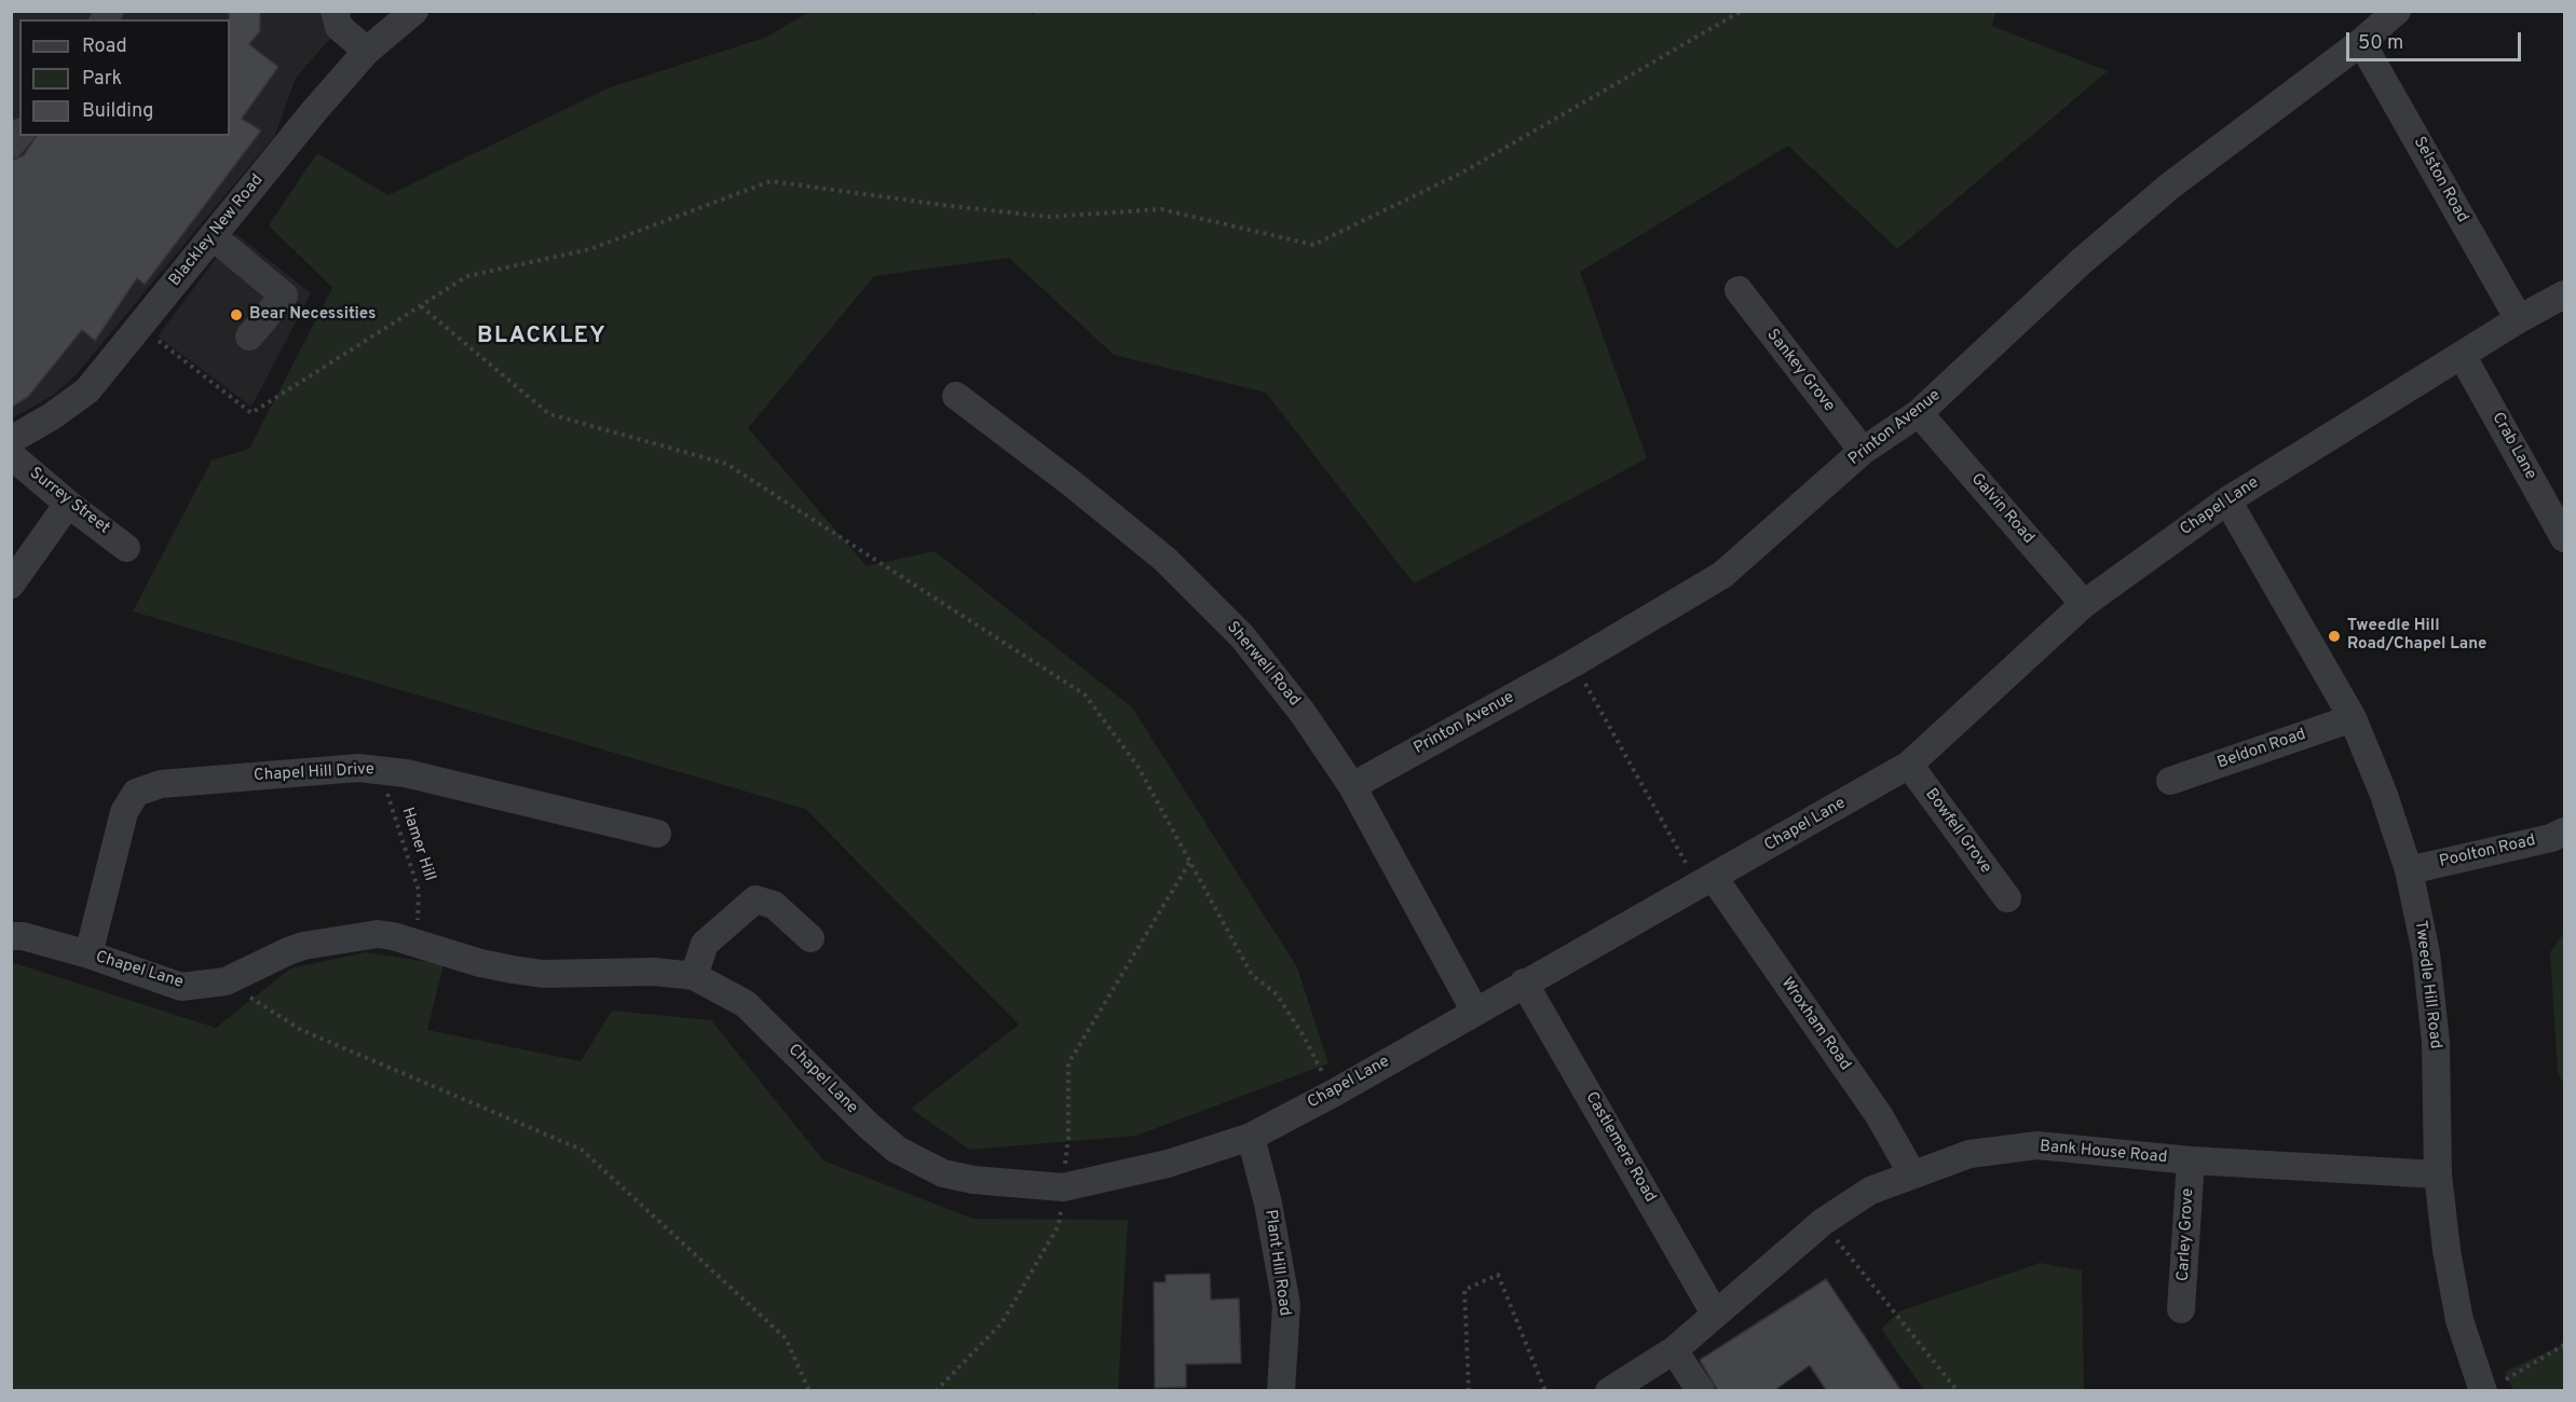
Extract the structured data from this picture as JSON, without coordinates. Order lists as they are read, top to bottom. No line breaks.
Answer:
{"streets":{"street":["Selston Road","Blackley New Road","Sankey Grove","Printon Avenue","Crab Lane","Surrey Street","Chapel Lane","Galvin Road","Sherwell Road","Beldon Road","Chapel Hill Drive","Bowfell Grove","Poolton Road","Tweedle Hill Road","Wroxham Road","Castlemere Road","Bank House Road","Carley Grove","Plant Hill Road"],"path":["Hamer Hill"]},"crossings":[["Selston Road","Printon Avenue"],["Selston Road","Chapel Lane"],["Sankey Grove","Printon Avenue"],["Printon Avenue","Galvin Road"],["Printon Avenue","Sherwell Road"],["Crab Lane","Chapel Lane"],["Chapel Lane","Galvin Road"],["Chapel Lane","Sherwell Road"],["Chapel Lane","Chapel Hill Drive"],["Chapel Lane","Bowfell Grove"],["Chapel Lane","Hamer Hill"],["Chapel Lane","Tweedle Hill Road"],["Chapel Lane","Wroxham Road"],["Chapel Lane","Castlemere Road"],["Chapel Lane","Plant Hill Road"],["Beldon Road","Tweedle Hill Road"],["Poolton Road","Tweedle Hill Road"],["Tweedle Hill Road","Bank House Road"],["Wroxham Road","Bank House Road"],["Castlemere Road","Bank House Road"],["Bank House Road","Carley Grove"]],"districts":["BLACKLEY"],"places":["Bear Necessities","Tweedle Hill Road/Chapel Lane"],"legend":["Road","Park","Building"],"scale_bar":"50 m"}
